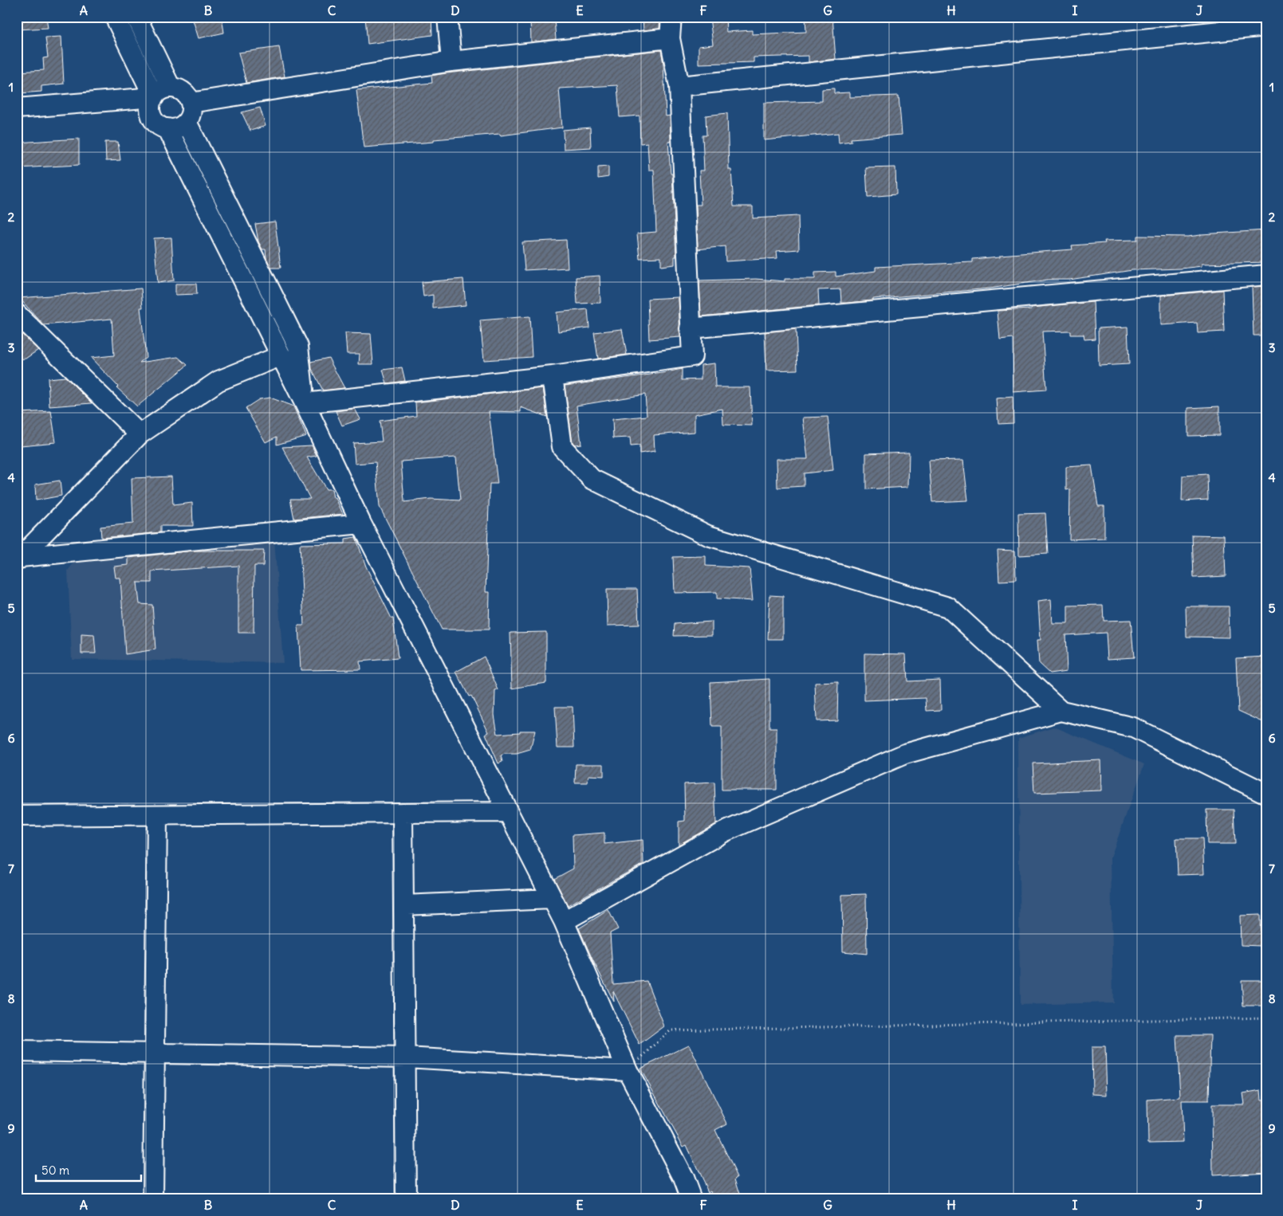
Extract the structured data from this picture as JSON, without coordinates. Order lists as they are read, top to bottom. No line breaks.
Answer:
{"scale_bar":"50 m","grid":{"columns":["A","B","C","D","E","F","G","H","I","J"],"rows":["1","2","3","4","5","6","7","8","9"]}}
